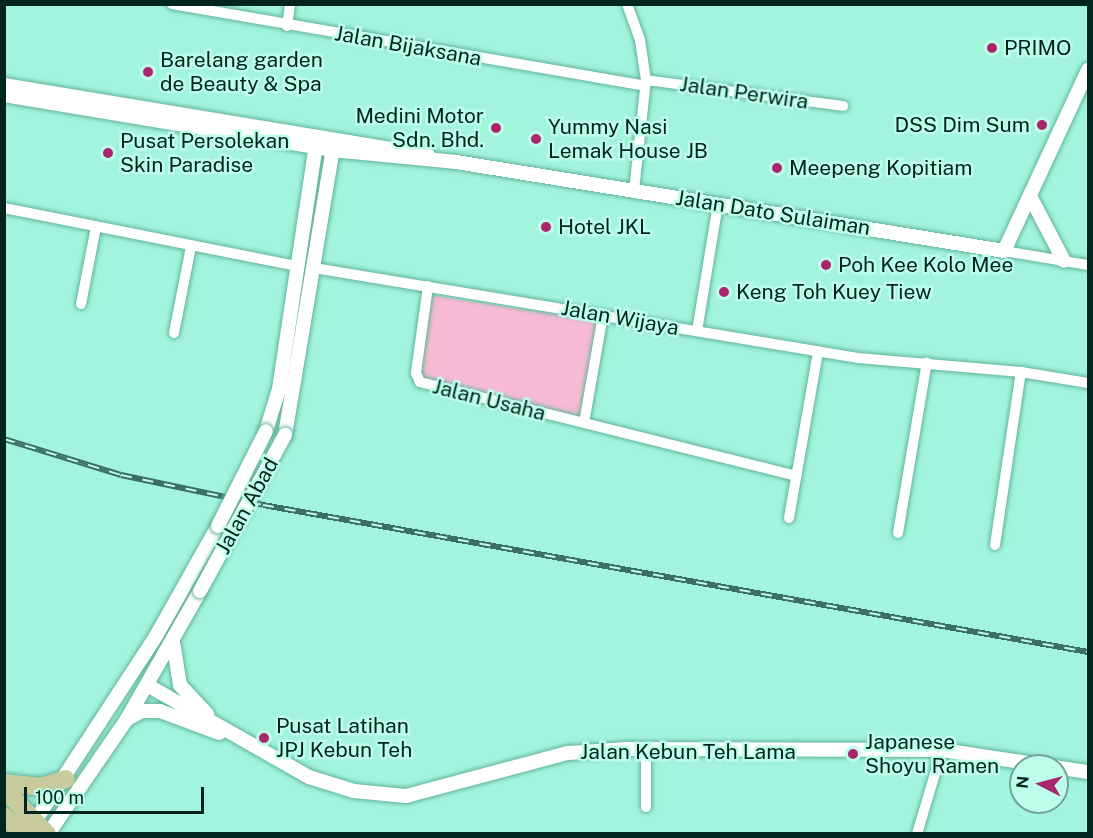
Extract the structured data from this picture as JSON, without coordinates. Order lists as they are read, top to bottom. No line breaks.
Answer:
{"streets":{"street":["Jalan Bijaksana","Jalan Perwira","Jalan Dato Sulaiman","Jalan Wijaya","Jalan Usaha","Jalan Abad","Jalan Kebun Teh Lama"]},"crossings":[["Jalan Bijaksana","Jalan Perwira"],["Jalan Dato Sulaiman","Jalan Abad"],["Jalan Wijaya","Jalan Usaha"],["Jalan Wijaya","Jalan Abad"],["Jalan Abad","Jalan Kebun Teh Lama"]],"places":["PRIMO","Barelang garden de Beauty & Spa","DSS Dim Sum","Medini Motor Sdn. Bhd.","Yummy Nasi Lemak House JB","Pusat Persolekan Skin Paradise","Meepeng Kopitiam","Hotel JKL","Poh Kee Kolo Mee","Keng Toh Kuey Tiew","Pusat Latihan JPJ Kebun Teh","Japanese Shoyu Ramen"],"scale_bar":"100 m","north":"left"}
